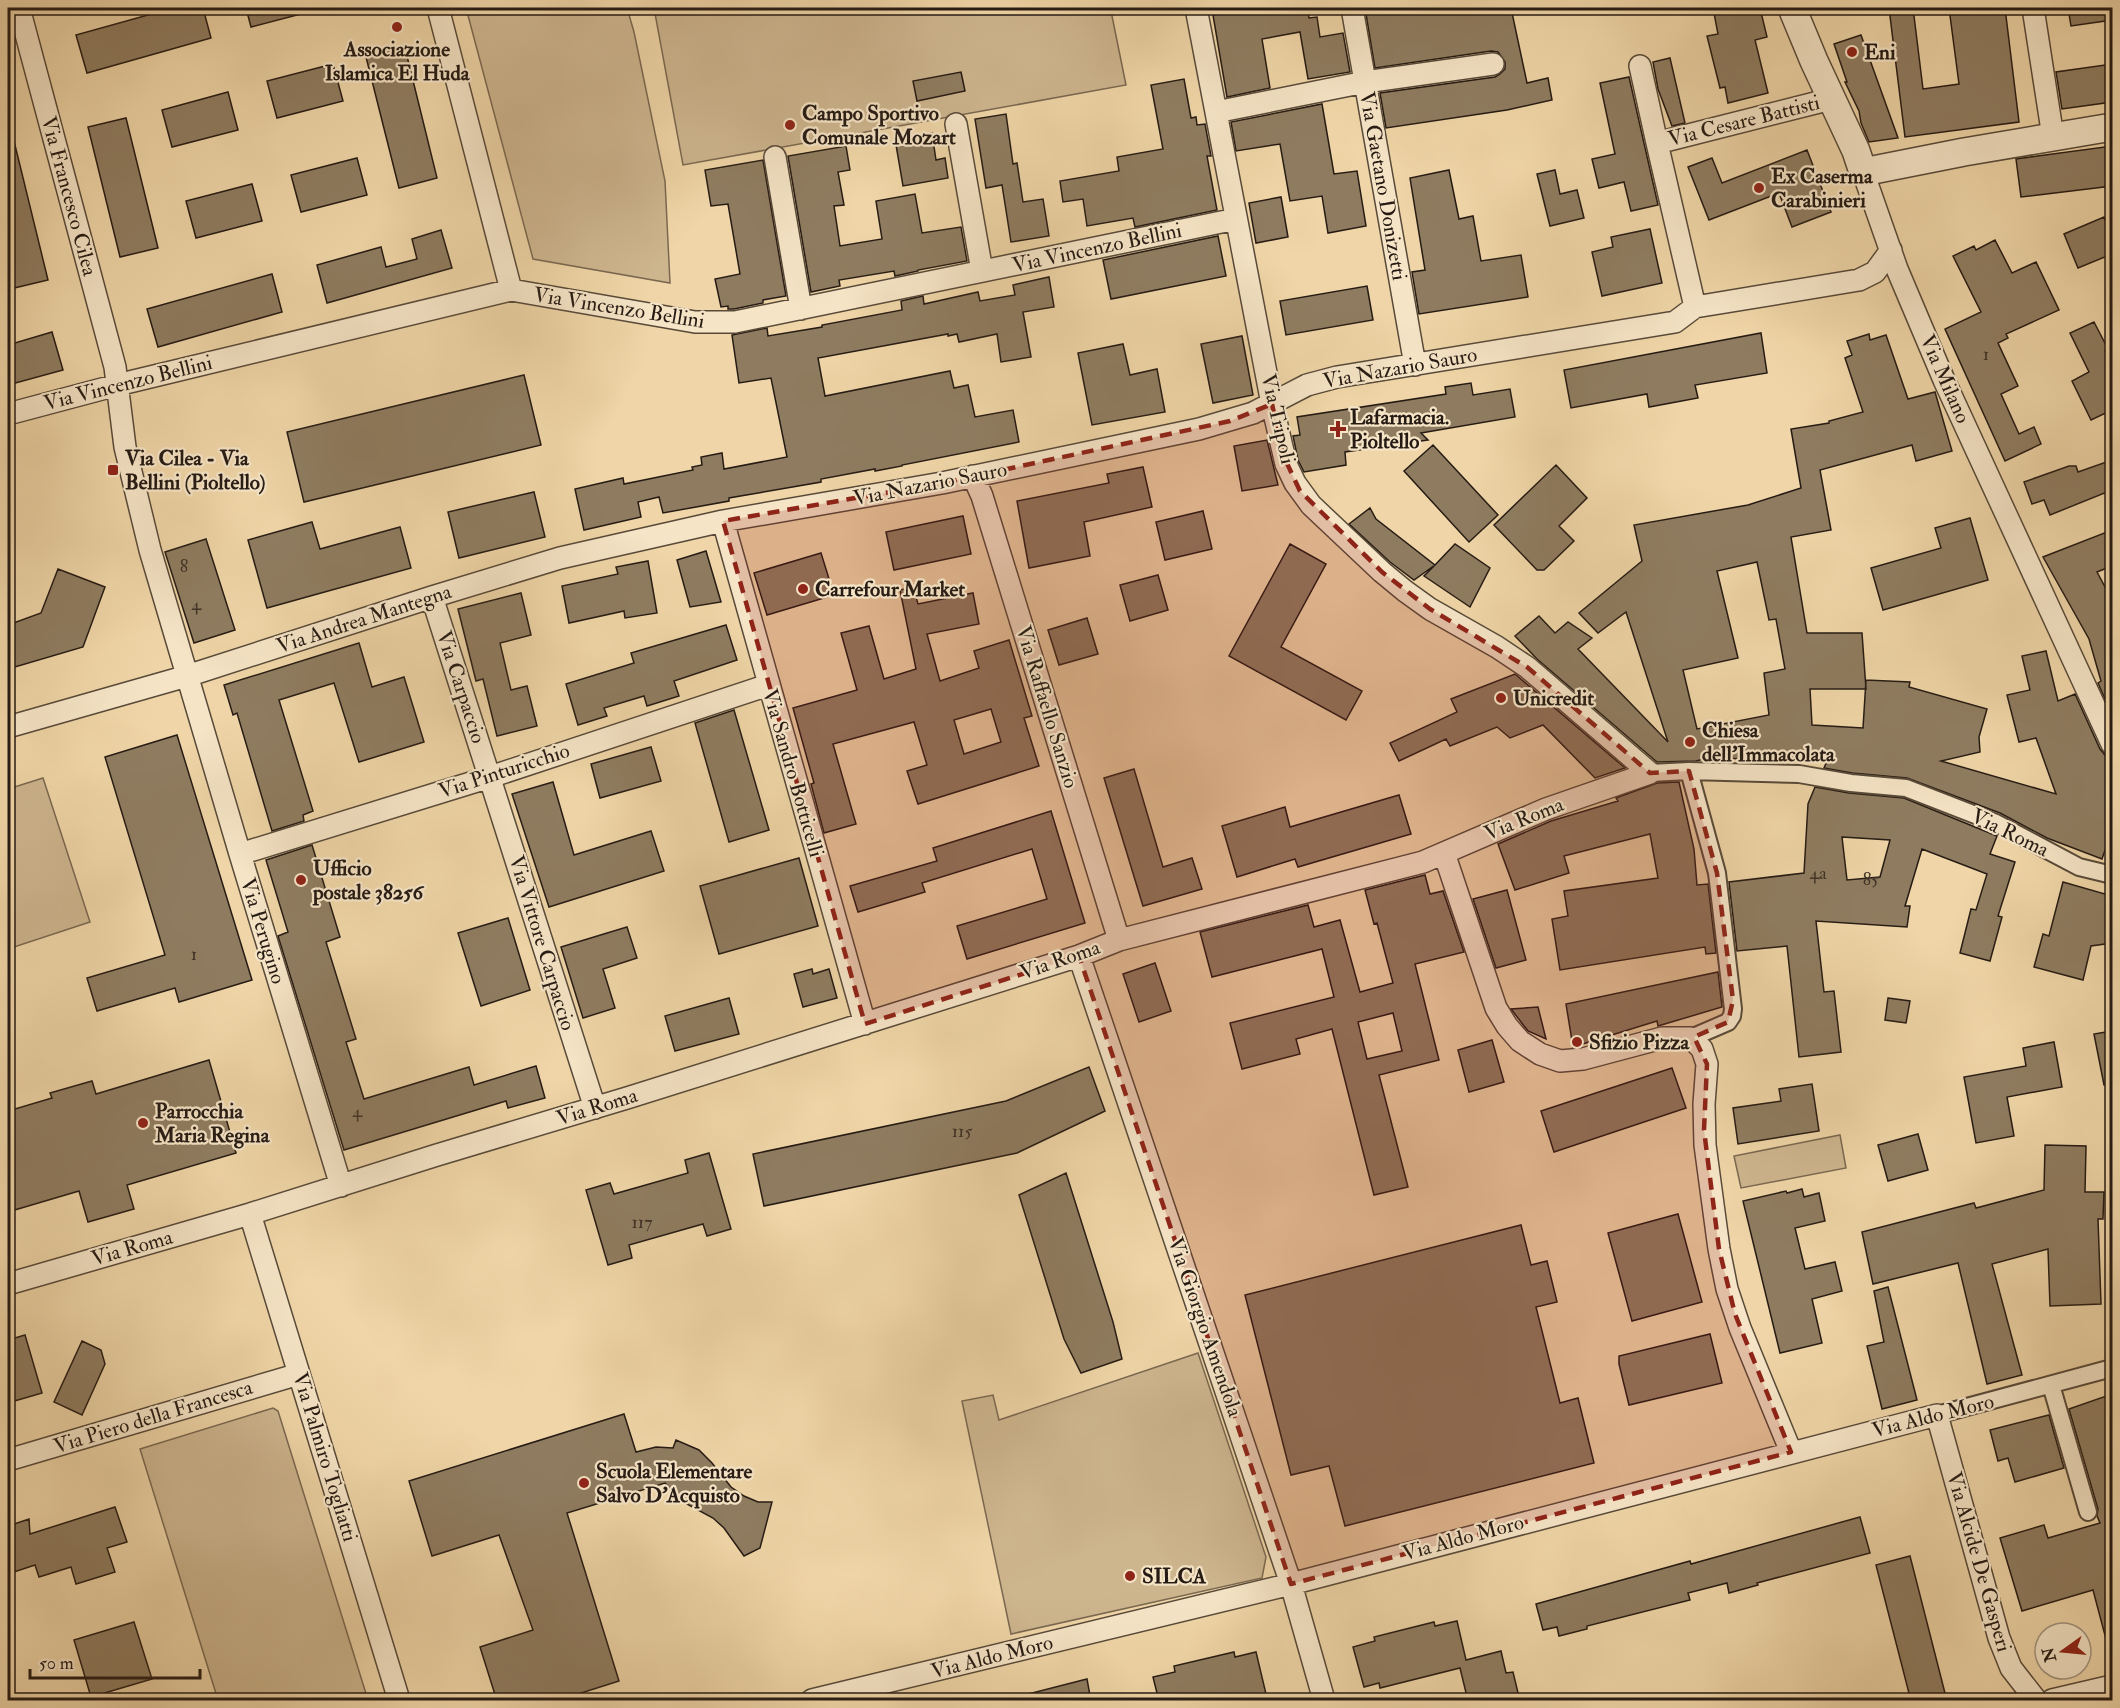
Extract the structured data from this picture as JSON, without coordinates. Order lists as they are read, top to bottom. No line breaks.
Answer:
{"streets":{"street":["Via Cesare Battisti","Via Gaetano Donizetti","Via Francesco Cilea","Via Vincenzo Bellini","Via Nazario Sauro","Via Milano","Via Tripoli","Via Andrea Mantegna","Via Carpaccio","Via Raffaello Sanzio","Via Pinturicchio","Via Sandro Botticelli","Via Roma","Via Perugino","Via Vittore Carpaccio","Via Giorgio Amendola","Via Aldo Moro","Via Piero della Francesca","Via Palmiro Togliatti","Via Alcide De Gasperi"]},"crossings":[["Via Cesare Battisti","Via Nazario Sauro"],["Via Cesare Battisti","Via Milano"],["Via Gaetano Donizetti","Via Nazario Sauro"],["Via Francesco Cilea","Via Vincenzo Bellini"],["Via Francesco Cilea","Via Andrea Mantegna"],["Via Francesco Cilea","Via Perugino"],["Via Vincenzo Bellini","Via Tripoli"],["Via Nazario Sauro","Via Milano"],["Via Nazario Sauro","Via Tripoli"],["Via Nazario Sauro","Via Andrea Mantegna"],["Via Nazario Sauro","Via Raffaello Sanzio"],["Via Nazario Sauro","Via Sandro Botticelli"],["Via Tripoli","Via Roma"],["Via Andrea Mantegna","Via Carpaccio"],["Via Andrea Mantegna","Via Sandro Botticelli"],["Via Andrea Mantegna","Via Perugino"],["Via Carpaccio","Via Pinturicchio"],["Via Carpaccio","Via Vittore Carpaccio"],["Via Raffaello Sanzio","Via Roma"],["Via Pinturicchio","Via Sandro Botticelli"],["Via Pinturicchio","Via Perugino"],["Via Pinturicchio","Via Vittore Carpaccio"],["Via Sandro Botticelli","Via Roma"],["Via Roma","Via Perugino"],["Via Roma","Via Vittore Carpaccio"],["Via Roma","Via Giorgio Amendola"],["Via Roma","Via Palmiro Togliatti"],["Via Giorgio Amendola","Via Aldo Moro"],["Via Aldo Moro","Via Alcide De Gasperi"],["Via Piero della Francesca","Via Palmiro Togliatti"]],"places":{"other":["Associazione Islamica El Huda","Eni","Campo Sportivo Comunale Mozart","Ex Caserma Carabinieri","Carrefour Market","Unicredit","Chiesa dell'Immacolata","Ufficio postale 38256","Sfizio Pizza","Parrocchia Maria Regina","Scuola Elementare Salvo D'Acquisto","SILCA"],"health":["Lafarmacia. Pioltello"],"transit":["Via Cilea - Via Bellini (Pioltello)"]},"house_numbers":["1","8","4","4a","85","1","4","115","117"],"scale_bar":"50 m","north":"left"}
